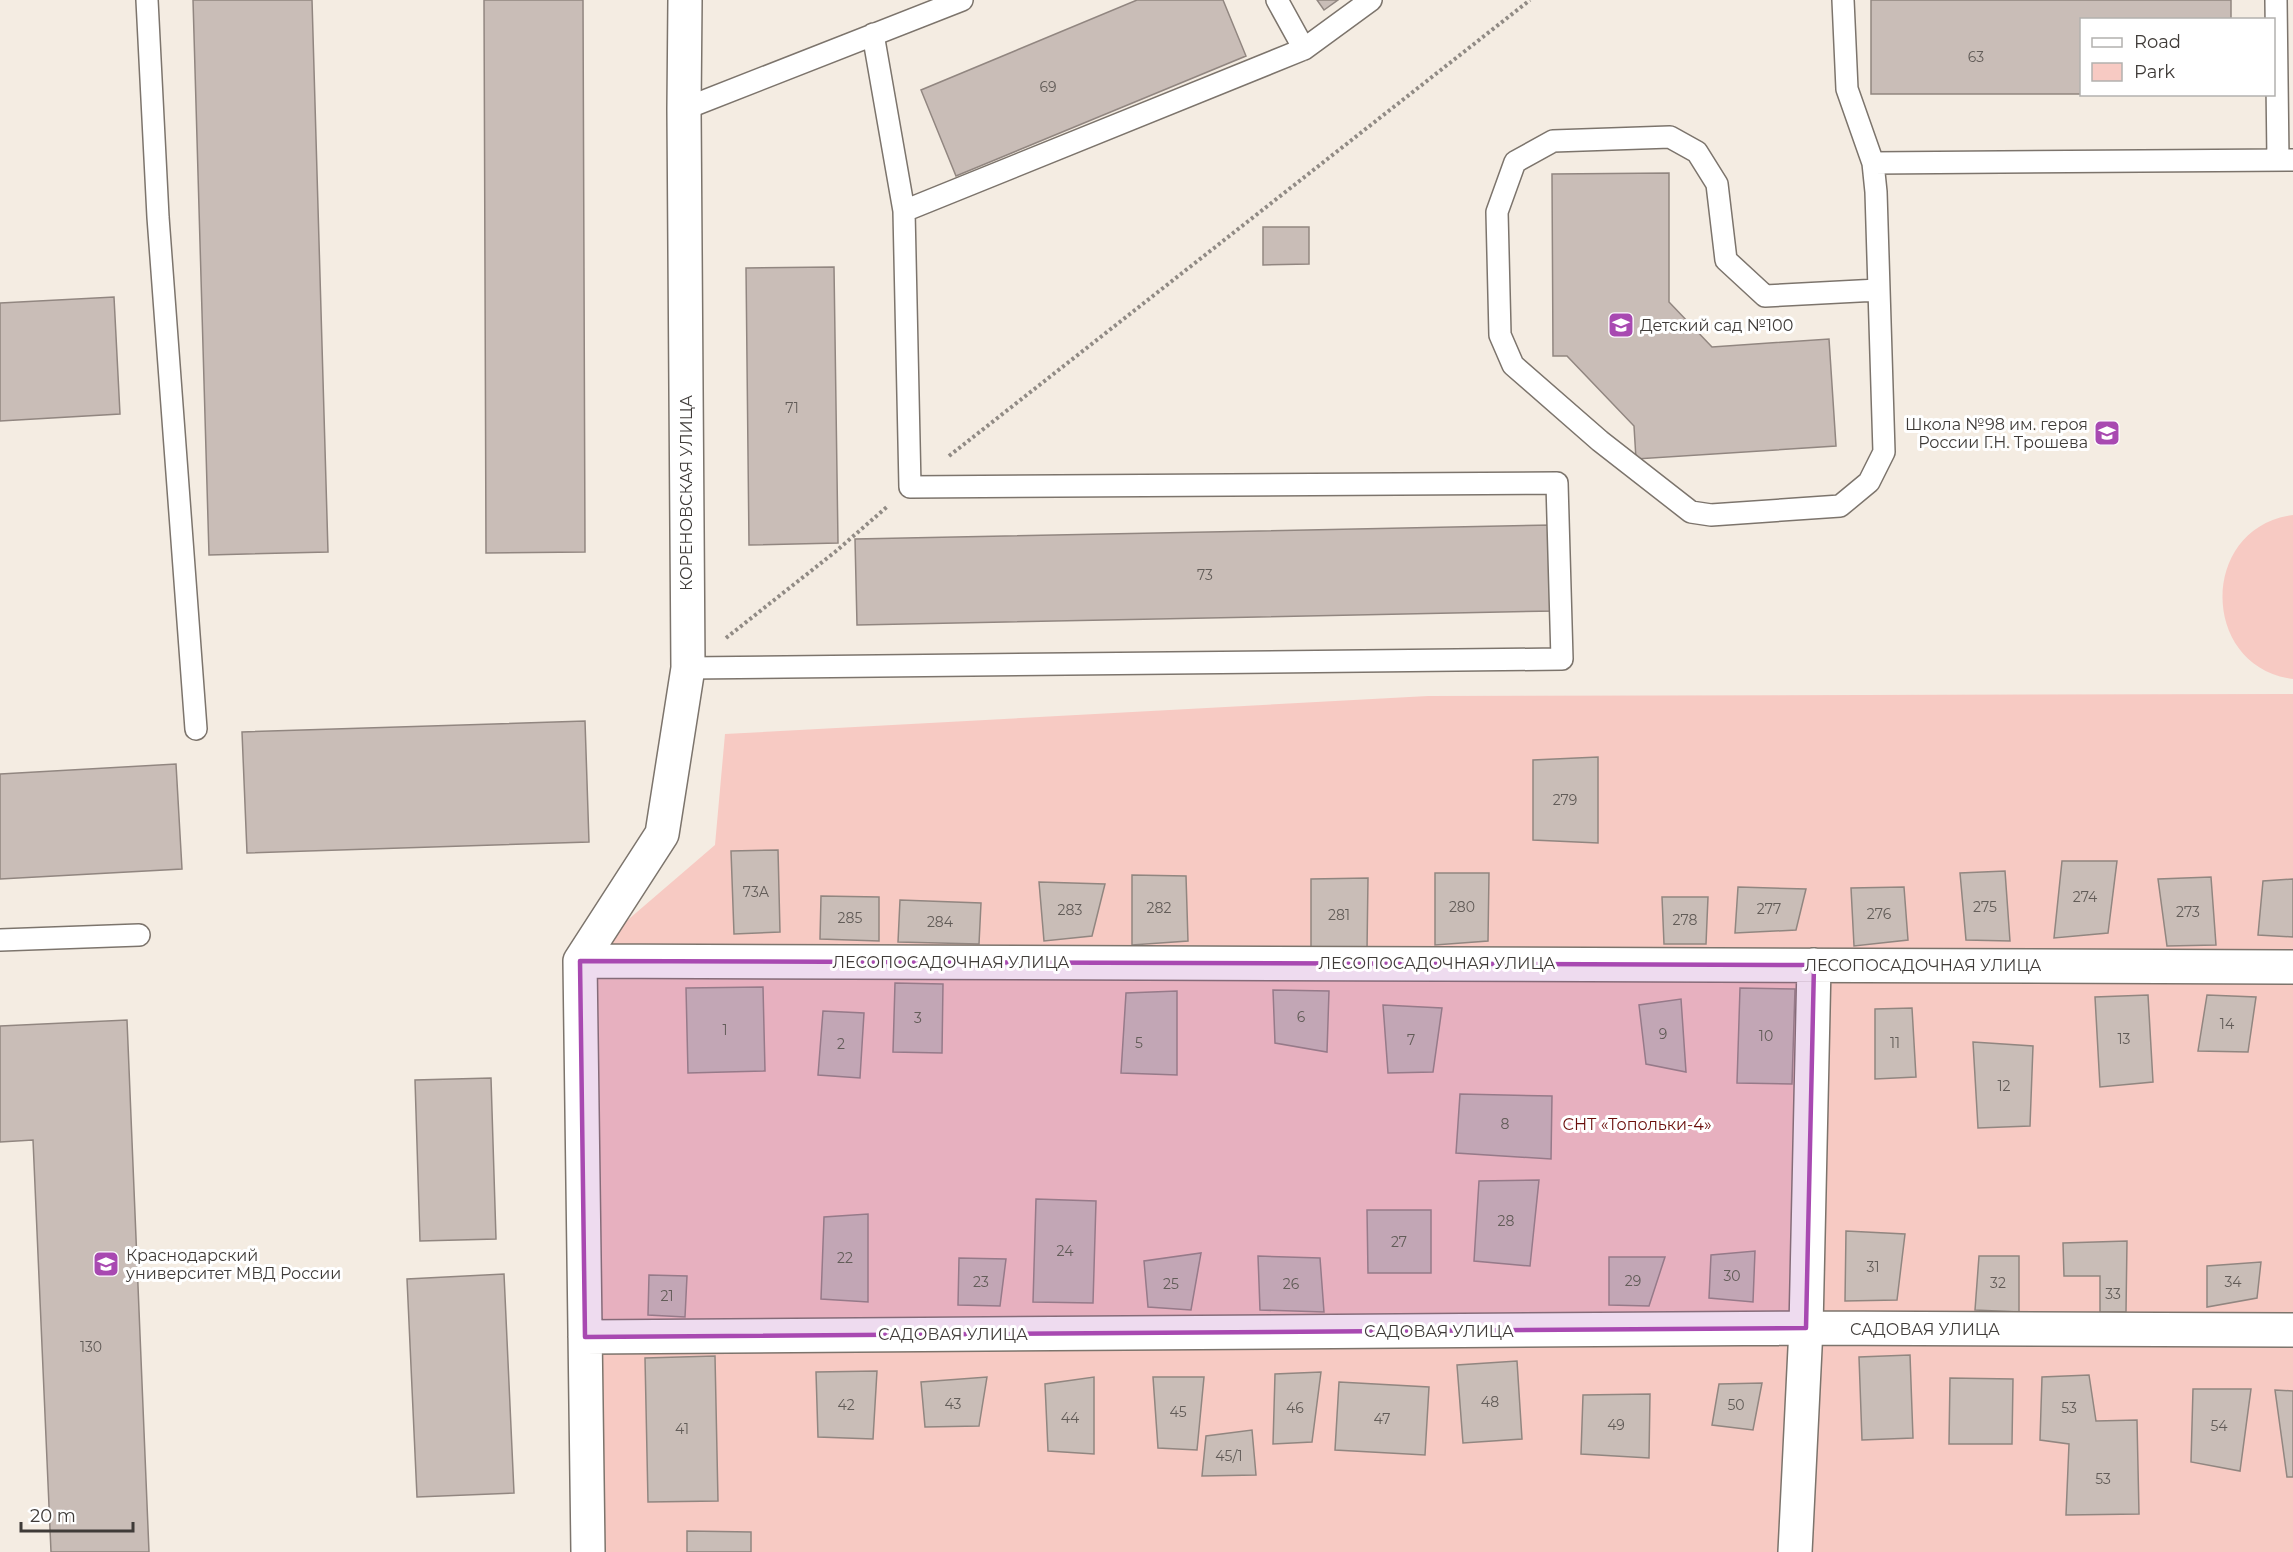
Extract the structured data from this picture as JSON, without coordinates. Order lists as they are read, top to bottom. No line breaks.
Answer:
{"streets":{"street":["КОРЕНОВСКАЯ УЛИЦА","ЛЕСОПОСАДОЧНАЯ УЛИЦА","САДОВАЯ УЛИЦА"]},"crossings":[["КОРЕНОВСКАЯ УЛИЦА","ЛЕСОПОСАДОЧНАЯ УЛИЦА"]],"parks":["СНТ «Топольки-4»"],"places":{"school or university":["Детский сад №100","Школа №98 им. героя России Г.Н. Трошева","Краснодарский университет МВД России"]},"house_numbers":["63","69","71","73","279","73А","274","280","275","282","277","283","273","276","281","285","278","284","6","3","14","1","9","10","13","7","5","11","2","12","8","28","27","24","22","31","30","29","23","34","32","25","26","33","21","130","48","43","42","50","46","53","45","44","47","49","54","41","45/1","53"],"legend":["Road","Park"],"scale_bar":"20 m"}
